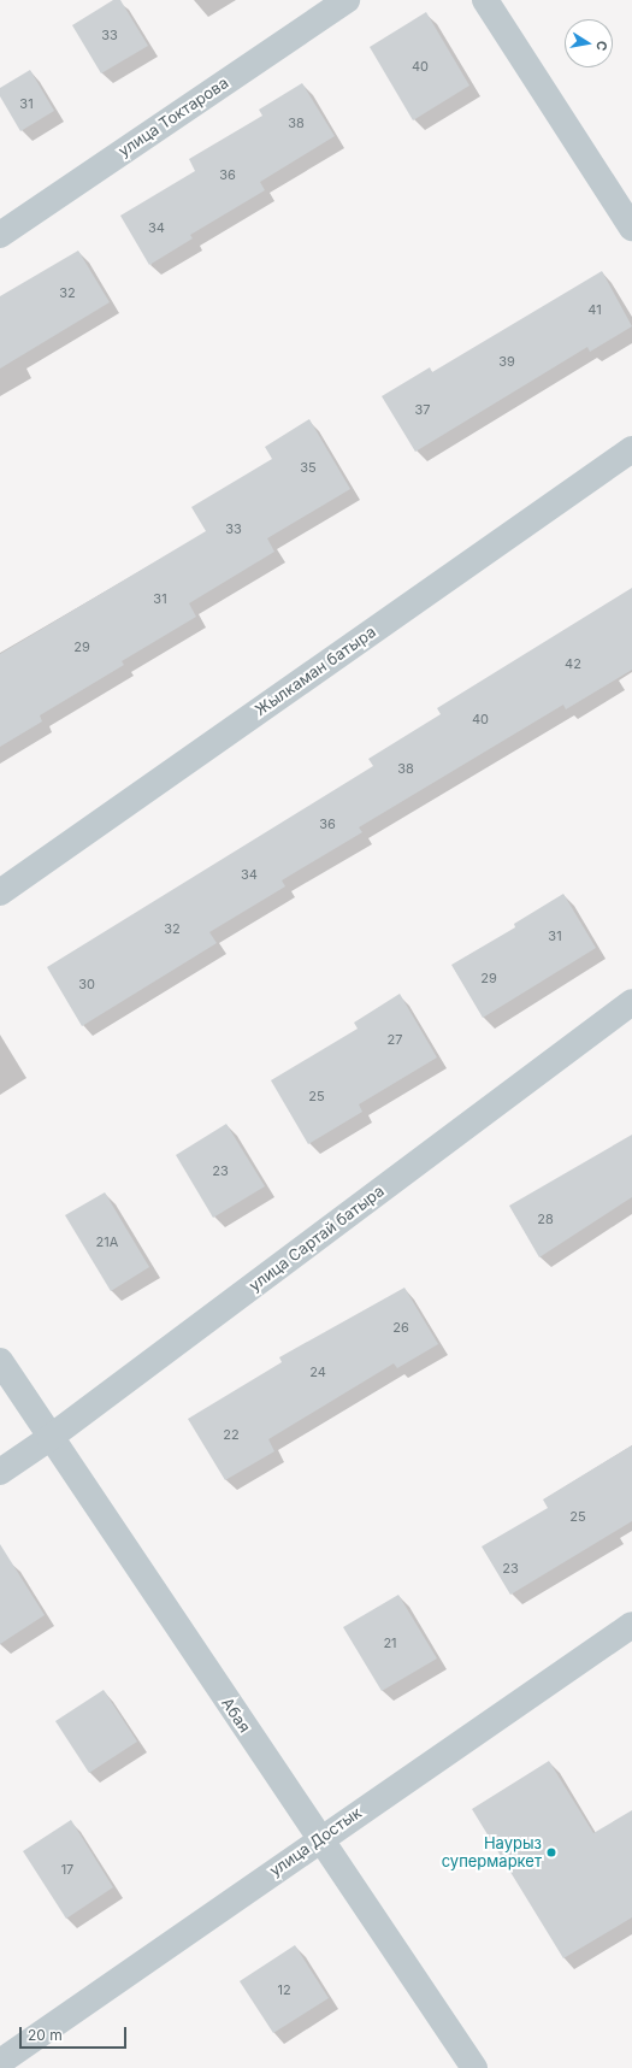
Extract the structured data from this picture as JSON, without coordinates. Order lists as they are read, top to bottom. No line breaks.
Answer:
{"streets":{"street":["улица Токтарова","Жылкаман батыра","улица Сартай батыра","Абая","улица Достык"]},"crossings":[["улица Сартай батыра","Абая"],["Абая","улица Достык"]],"places":["Наурыз супермаркет"],"house_numbers":["33","40","31","38","36","34","32","41","39","37","35","33","31","29","42","40","38","36","34","32","31","29","30","27","25","23","28","21А","26","24","22","25","23","21","17","12"],"scale_bar":"20 m","north":"right"}
